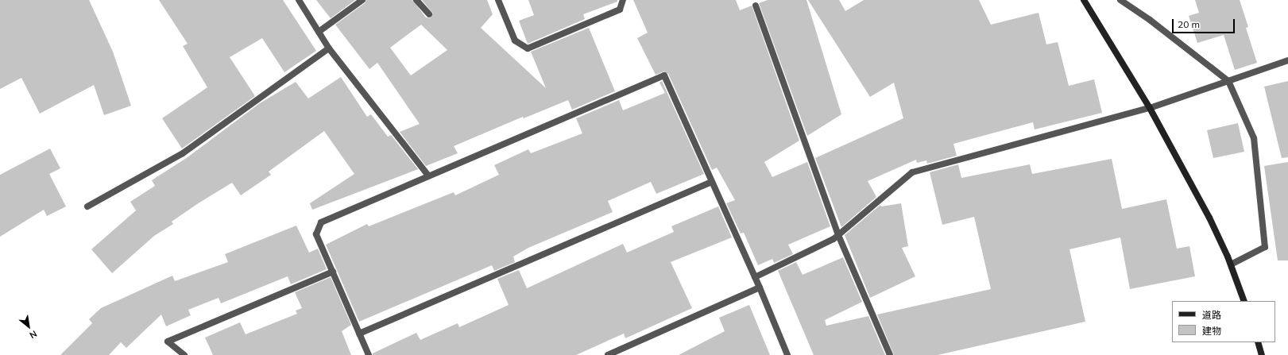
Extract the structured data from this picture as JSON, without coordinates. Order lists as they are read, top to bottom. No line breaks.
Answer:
{"legend":["道路","建物"],"scale_bar":"20 m","north":"bottom right"}
